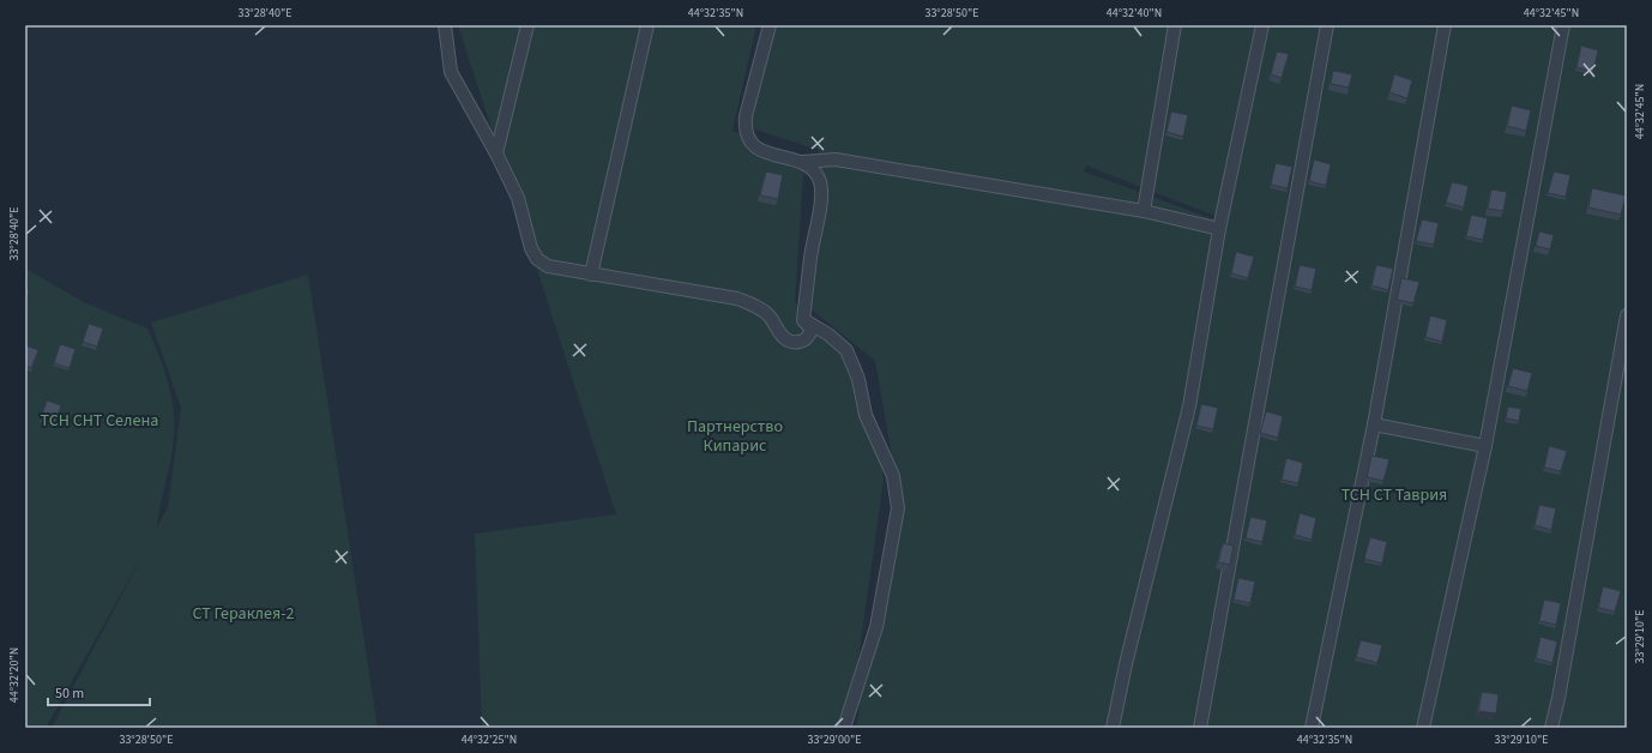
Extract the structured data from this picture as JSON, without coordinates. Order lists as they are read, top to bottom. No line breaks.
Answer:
{"parks":["ТСН СНТ Селена","Партнерство Кипарис","ТСН СТ Таврия","СТ Гераклея-2"],"scale_bar":"50 m","coordinates":["33°28'40\"E","44°32'35\"N","33°28'50\"E","44°32'40\"N","44°32'45\"N","33°29'10\"E","44°32'20\"N","44°32'25\"N","33°29'00\"E"]}
